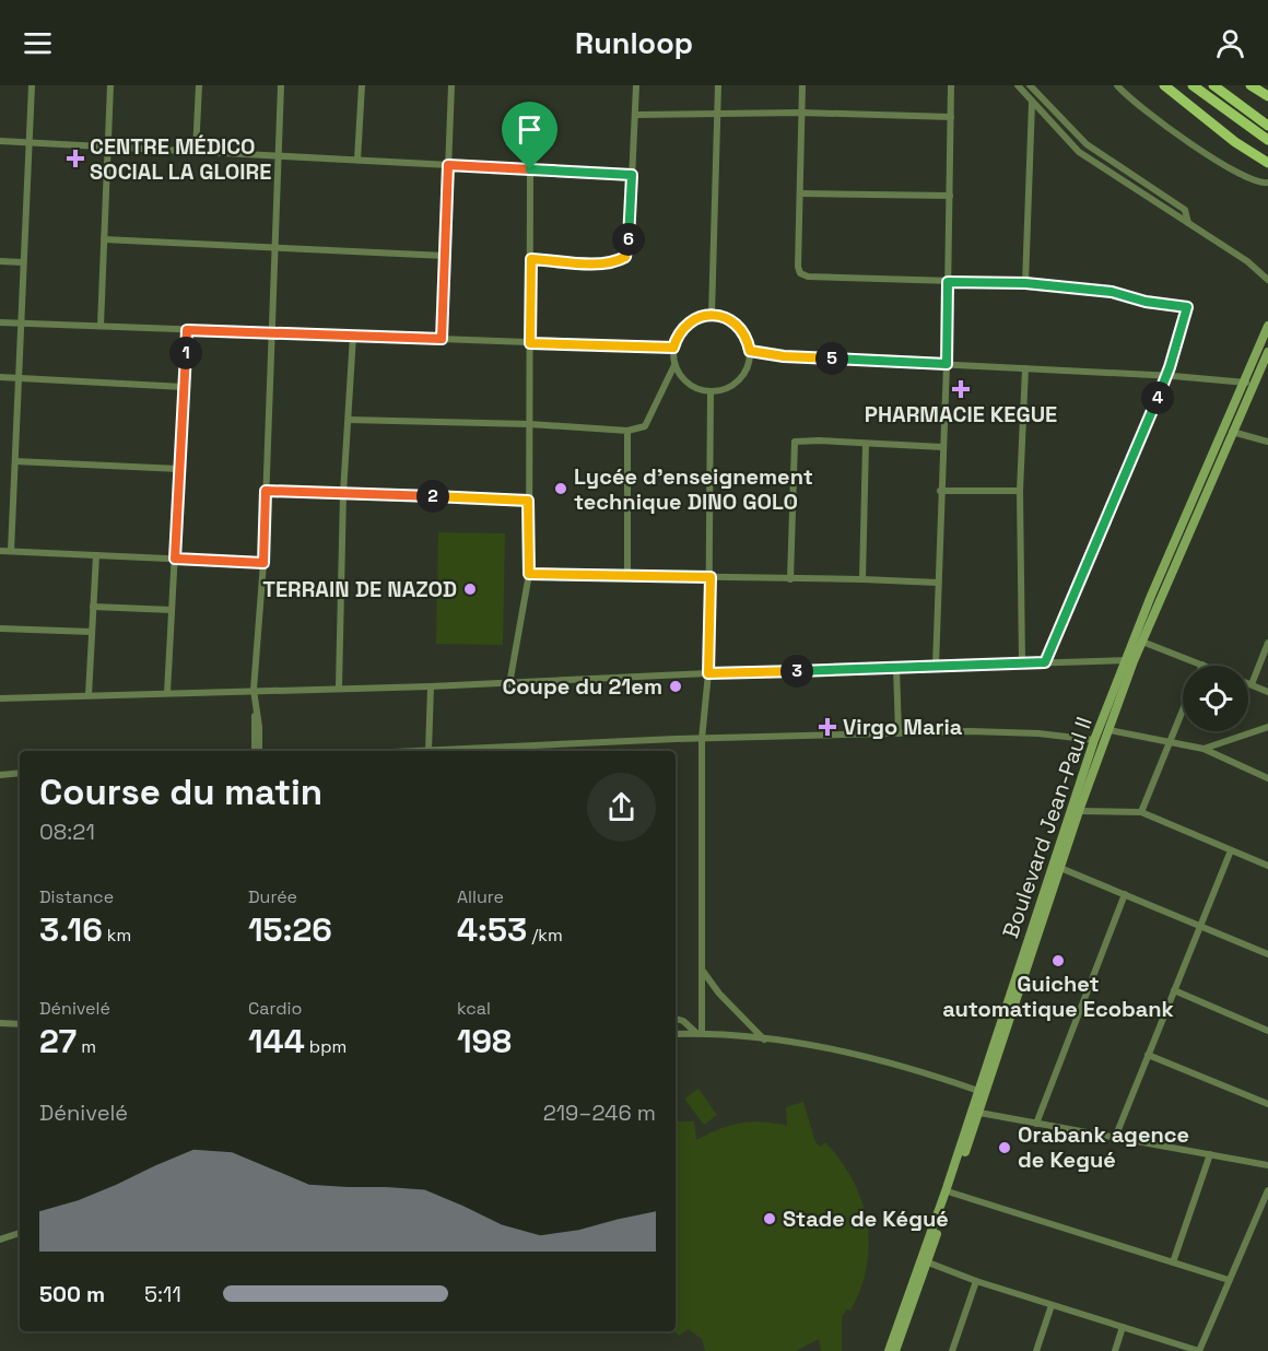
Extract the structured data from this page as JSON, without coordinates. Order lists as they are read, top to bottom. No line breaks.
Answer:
{"streets":{"main road":["Boulevard Jean-Paul II"]},"places":{"health":["CENTRE MÉDICO SOCIAL LA GLOIRE","PHARMACIE KEGUE","Virgo Maria"],"other":["Lycée d'enseignement technique DINO GOLO","TERRAIN DE NAZOD","Coupe du 21em","Guichet automatique Ecobank","Orabank agence de Kegué","Stade de Kégué"]},"page":{"header":"Runloop","pins":["6","1","5","4","2","3"],"heading":["Course du matin","08:21"],"stats":[["Distance","3.16 km"],["Durée","15:26"],["Allure","4:53 /km"],["Dénivelé","27 m"],["Cardio","144 bpm"],["kcal","198"]],"chart":["Dénivelé","219–246 m"],"list":[{"name":"500 m","note":"5:11"}]}}
